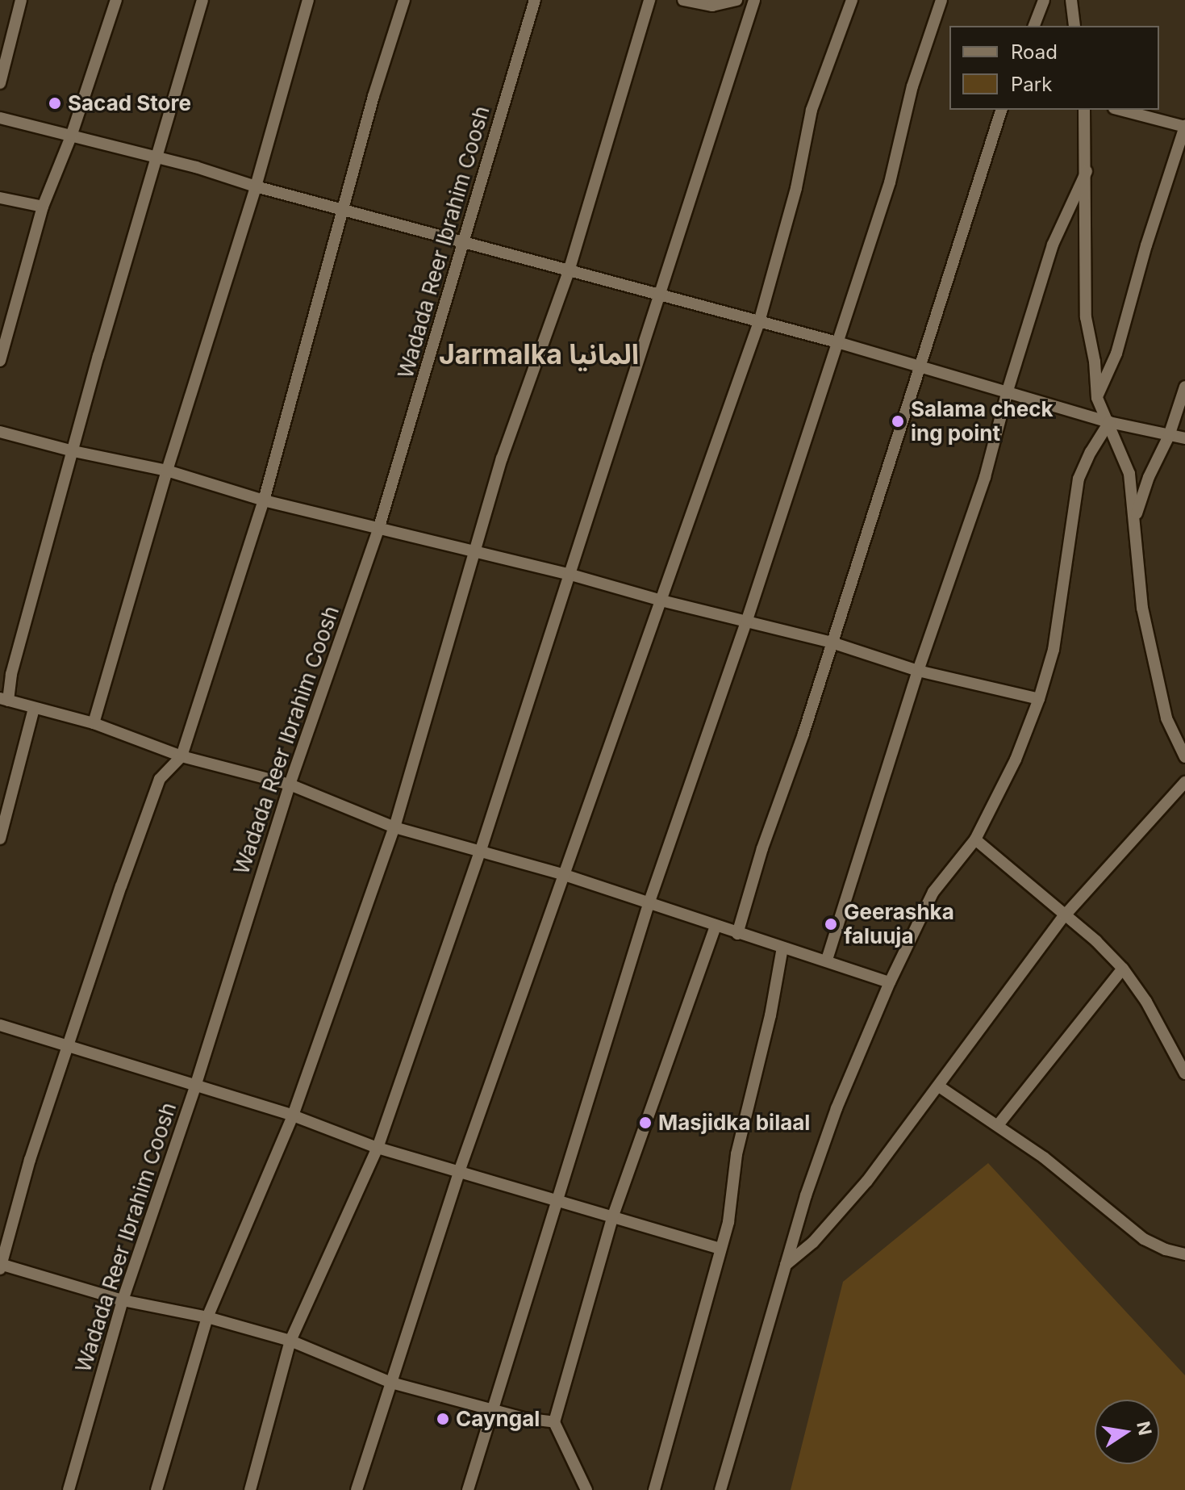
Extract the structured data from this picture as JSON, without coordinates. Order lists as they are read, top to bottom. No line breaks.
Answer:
{"streets":{"street":["Wadada Reer Ibrahim Coosh"]},"districts":["Jarmalka المانيا"],"places":["Sacad Store","Salama check ing point","Geerashka faluuja","Masjidka bilaal","Cayngal"],"legend":["Road","Park"],"north":"right"}
